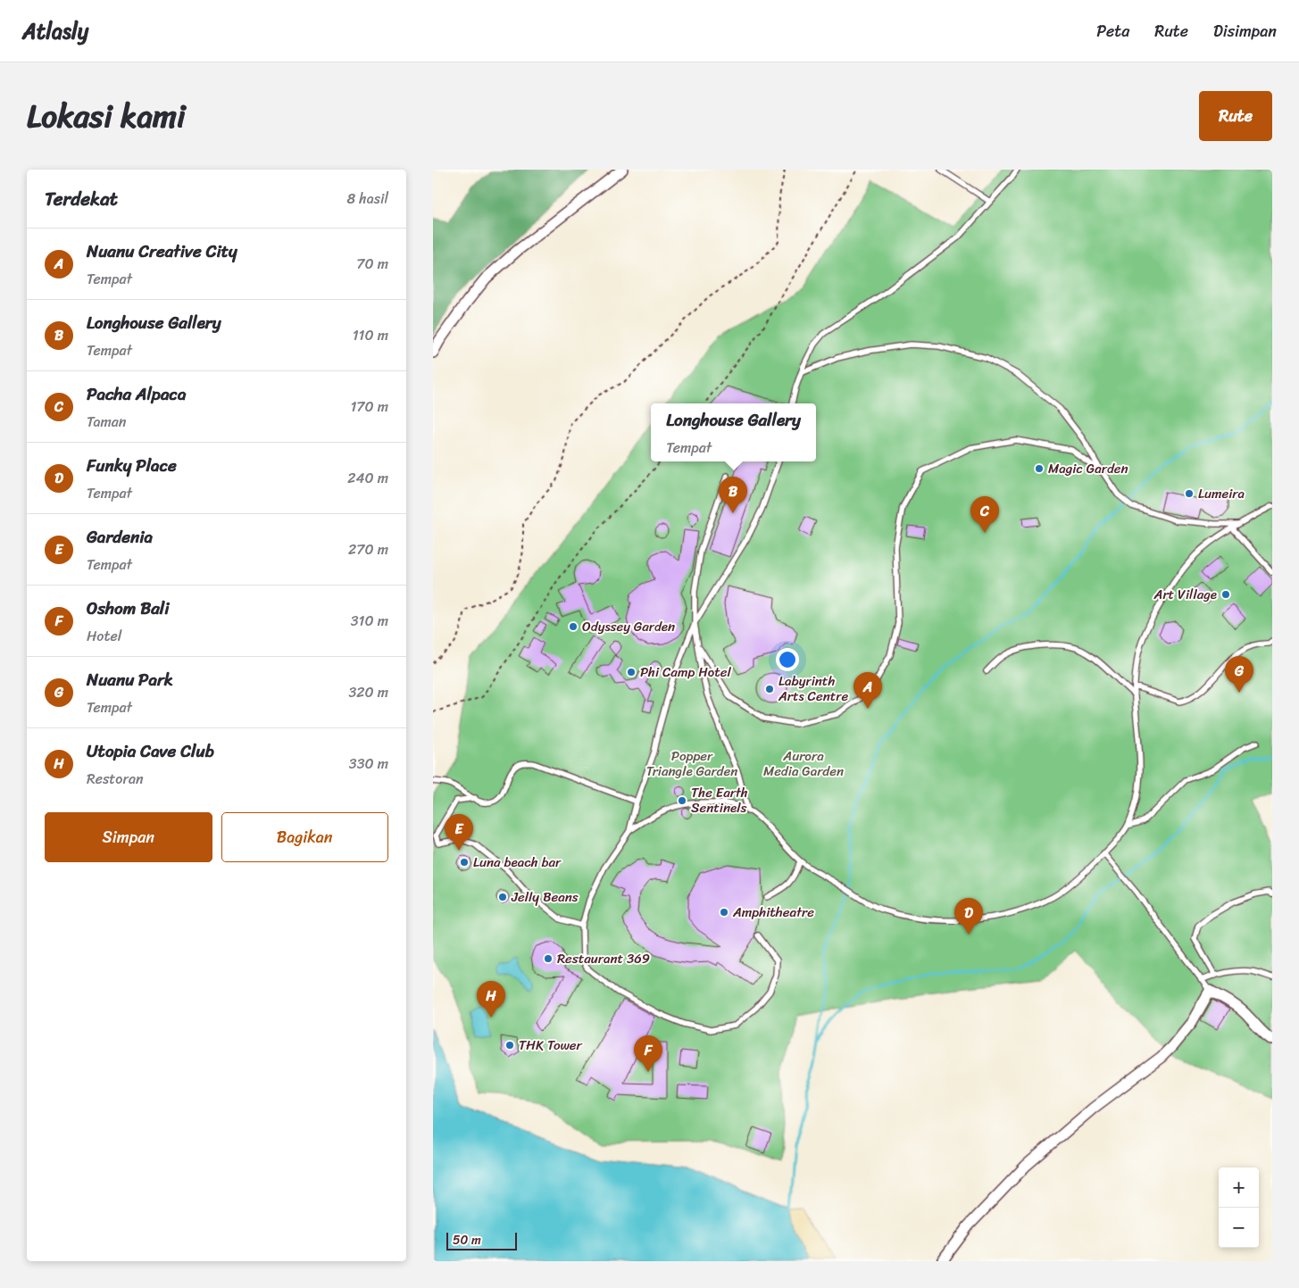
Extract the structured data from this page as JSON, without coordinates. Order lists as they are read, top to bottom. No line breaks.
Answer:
{"parks":["Popper Triangle Garden","Aurora Media Garden"],"places":["Magic Garden","Lumeira","Art Village","Odyssey Garden","Phi Camp Hotel","Labyrinth Arts Centre","The Earth Sentinels","Luna beach bar","Jelly Beans","Amphitheatre","Restaurant 369","THK Tower"],"scale_bar":"50 m","page":{"header":"Atlasly","nav":["Peta","Rute","Disimpan"],"title":"Lokasi kami","buttons":["Rute",["Simpan","Bagikan"]],"heading":["Terdekat","8 hasil"],"list":[{"mark":"A","name":"Nuanu Creative City","note":"Tempat","value":"70 m"},{"mark":"B","name":"Longhouse Gallery","note":"Tempat","value":"110 m"},{"mark":"C","name":"Pacha Alpaca","note":"Taman","value":"170 m"},{"mark":"D","name":"Funky Place","note":"Tempat","value":"240 m"},{"mark":"E","name":"Gardenia","note":"Tempat","value":"270 m"},{"mark":"F","name":"Oshom Bali","note":"Hotel","value":"310 m"},{"mark":"G","name":"Nuanu Park","note":"Tempat","value":"320 m"},{"mark":"H","name":"Utopia Cave Club","note":"Restoran","value":"330 m"}],"popup":["Longhouse Gallery","Tempat"],"pins":["B","C","G","A","E","D","H","F"],"map_buttons":["+","−"],"scale":"50 m"}}
